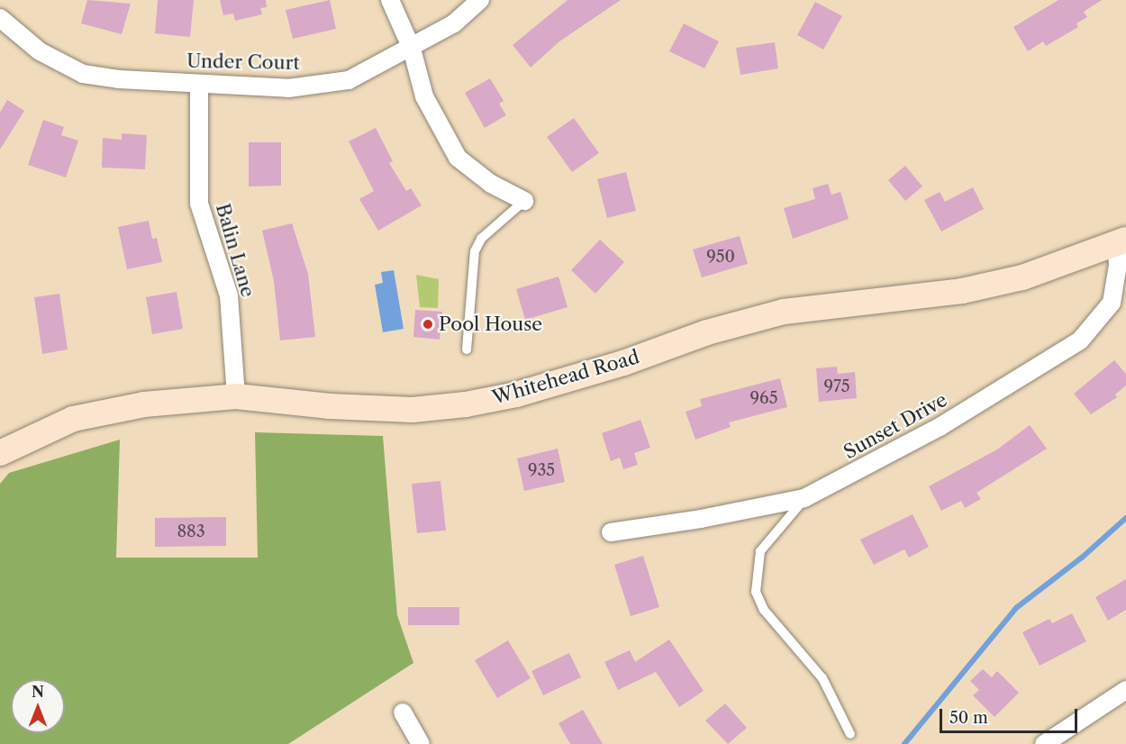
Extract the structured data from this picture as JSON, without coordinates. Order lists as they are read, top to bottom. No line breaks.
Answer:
{"streets":{"street":["Under Court","Balin Lane","Whitehead Road","Sunset Drive"]},"crossings":[["Under Court","Balin Lane"],["Balin Lane","Whitehead Road"],["Whitehead Road","Sunset Drive"]],"places":["Pool House"],"house_numbers":["950","975","965","935","883"],"scale_bar":"50 m","north":"top"}
